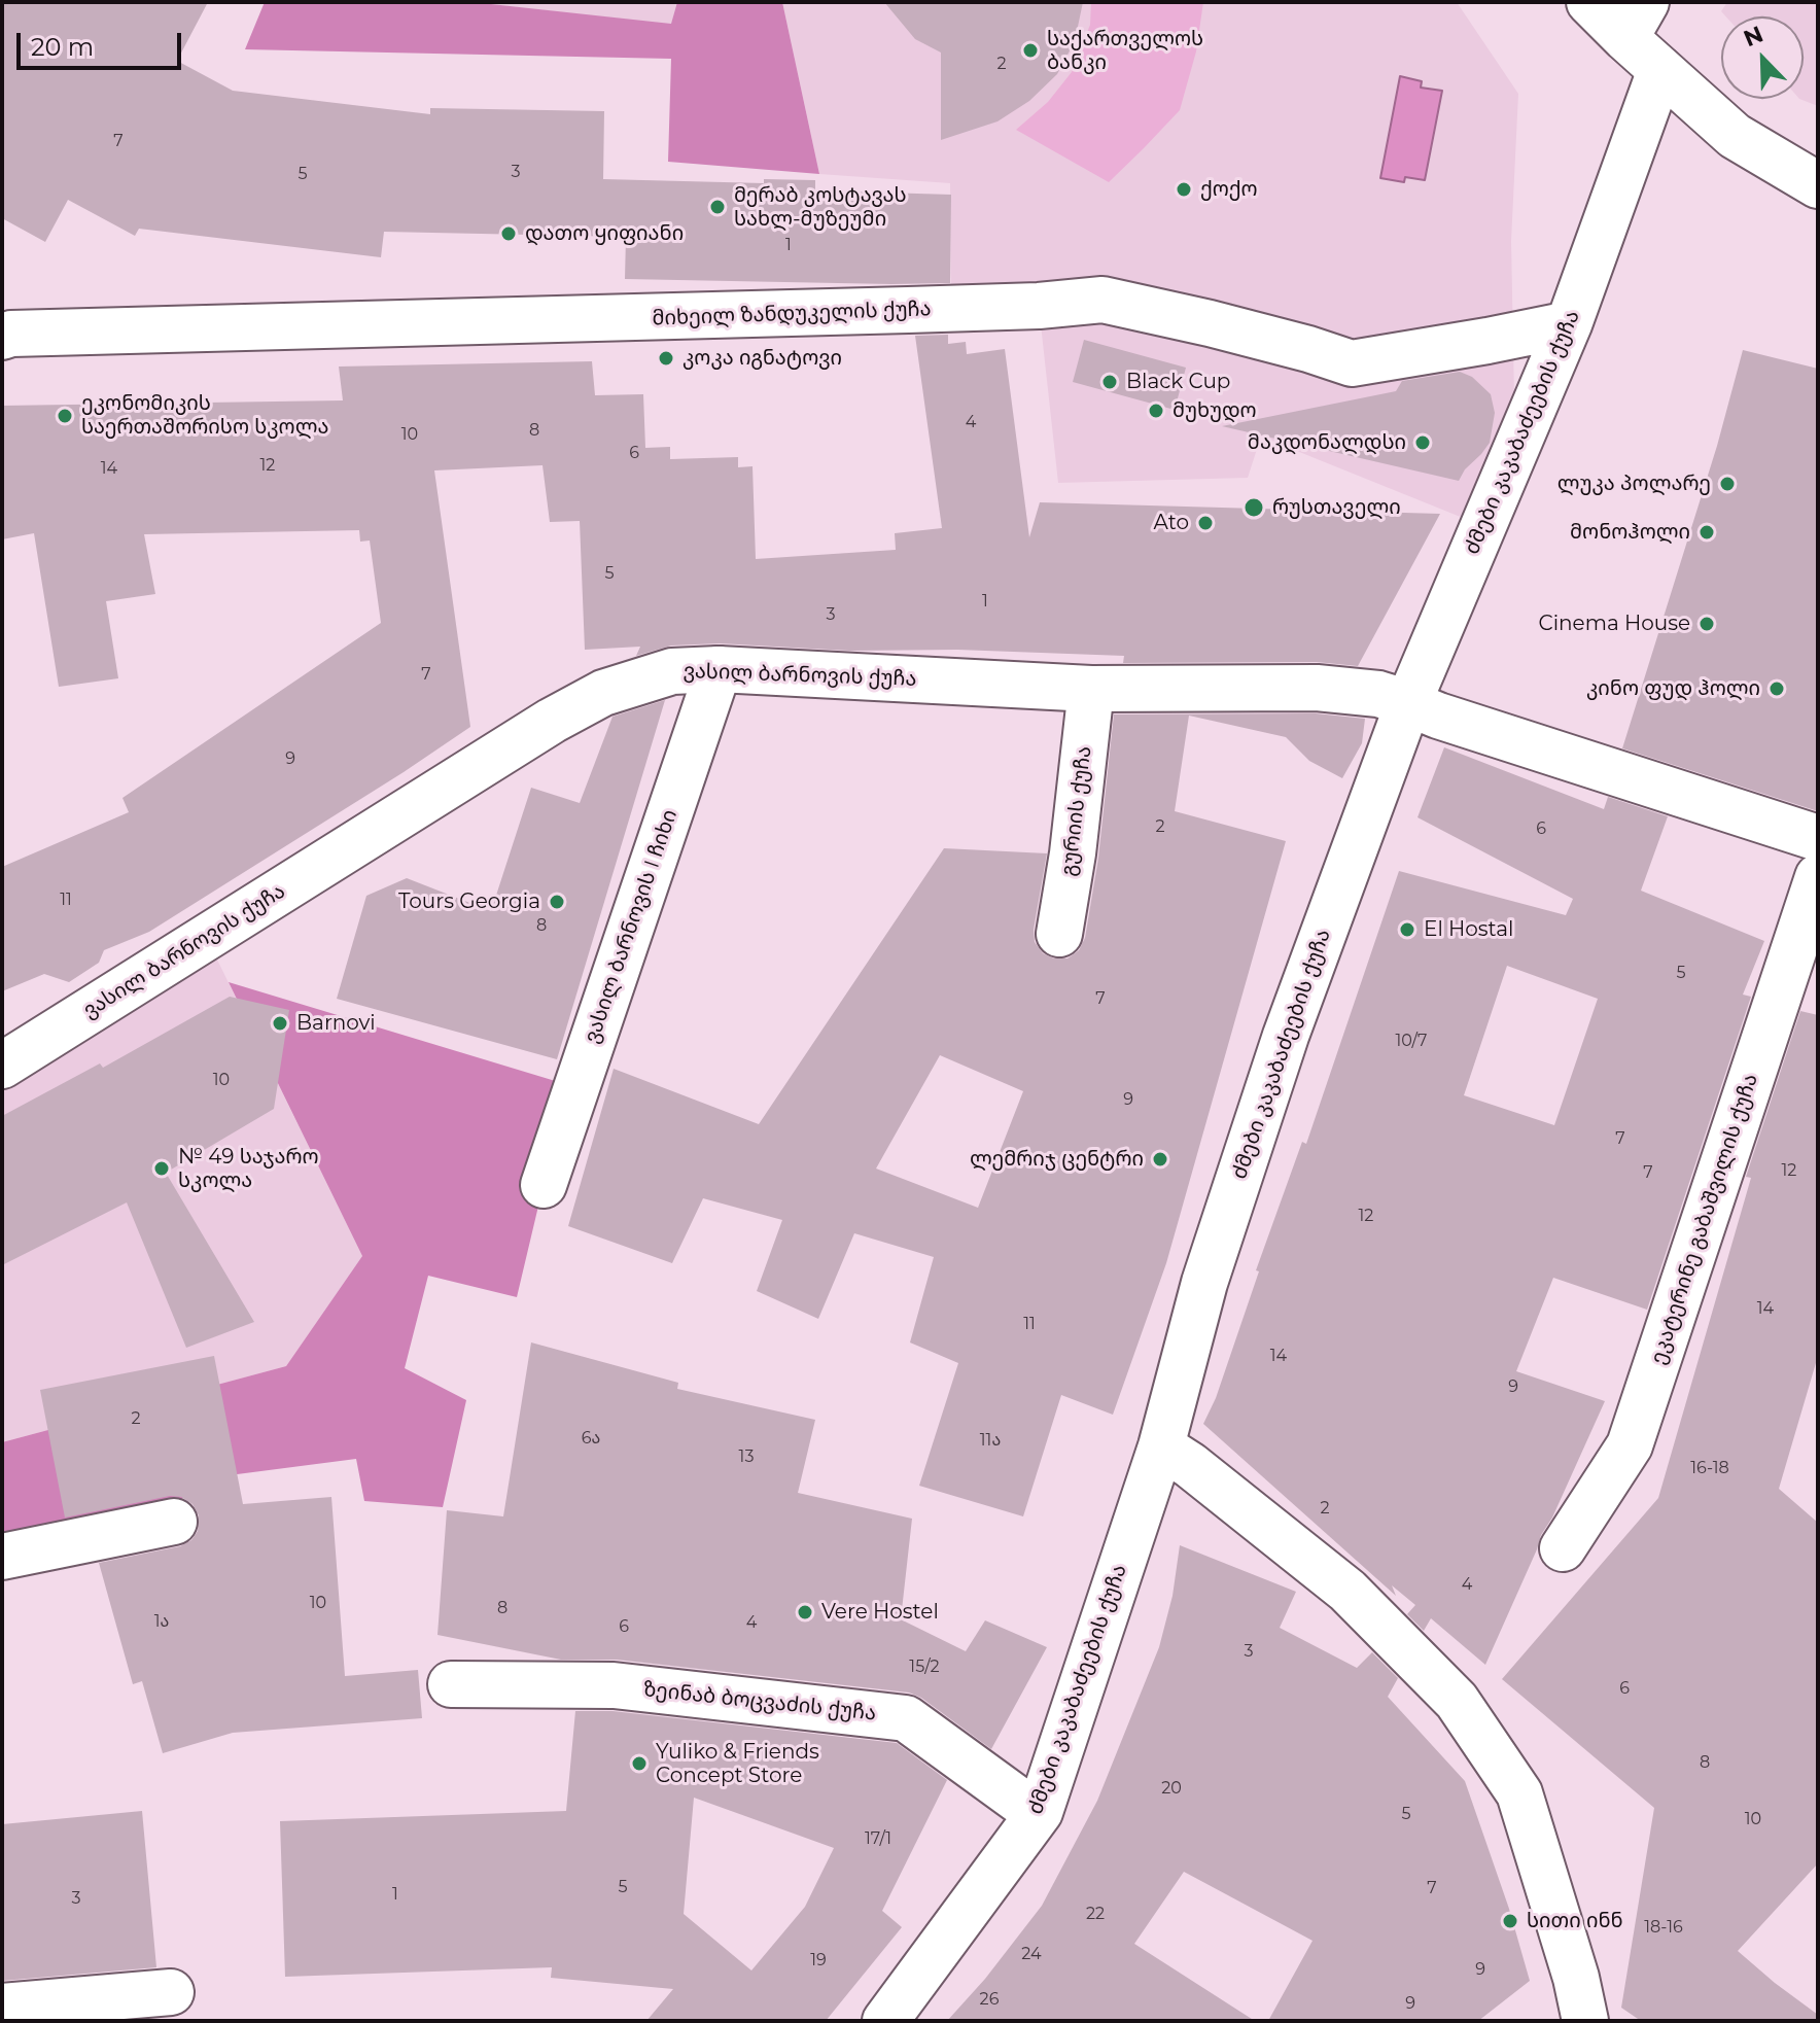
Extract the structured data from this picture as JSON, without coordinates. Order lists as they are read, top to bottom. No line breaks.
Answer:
{"streets":{"street":["მიხეილ ზანდუკელის ქუჩა","ძმები კაკაბაძეების ქუჩა","ვასილ ბარნოვის ქუჩა","გურიის ქუჩა","ვასილ ბარნოვის I ჩიხი","ეკატერინე გაბაშვილის ქუჩა","ზეინაბ ბოცვაძის ქუჩა"]},"crossings":[["მიხეილ ზანდუკელის ქუჩა","ძმები კაკაბაძეების ქუჩა"],["ძმები კაკაბაძეების ქუჩა","ვასილ ბარნოვის ქუჩა"],["ძმები კაკაბაძეების ქუჩა","ზეინაბ ბოცვაძის ქუჩა"],["ვასილ ბარნოვის ქუჩა","გურიის ქუჩა"],["ვასილ ბარნოვის ქუჩა","ვასილ ბარნოვის I ჩიხი"]],"places":["საქართველოს ბანკი","ქოქო","მერაბ კოსტავას სახლ-მუზეუმი","დათო ყიფიანი","კოკა იგნატოვი","Black Cup","მუხუდო","ეკონომიკის საერთაშორისო სკოლა","მაკდონალდსი","ლუკა პოლარე","რუსთაველი","Ato","მონოჰოლი","Cinema House","კინო ფუდ ჰოლი","Tours Georgia","El Hostal","Barnovi","ლემრიჯ ცენტრი","№ 49 საჯარო სკოლა","Vere Hostel","Yuliko & Friends Concept Store","სითი ინნ"],"house_numbers":["2","7","3","5","1","4","8","10","6","12","14","5","1","3","7","9","2","6","11","8","5","7","10/7","10","9","7","12","7","12","14","11","14","9","2","6ა","11ა","13","16-18","2","4","10","8","1ა","4","6","3","15/2","6","8","20","5","10","17/1","5","7","1","3","22","18-16","24","19","9","26","9"],"scale_bar":"20 m","north":"top left"}
